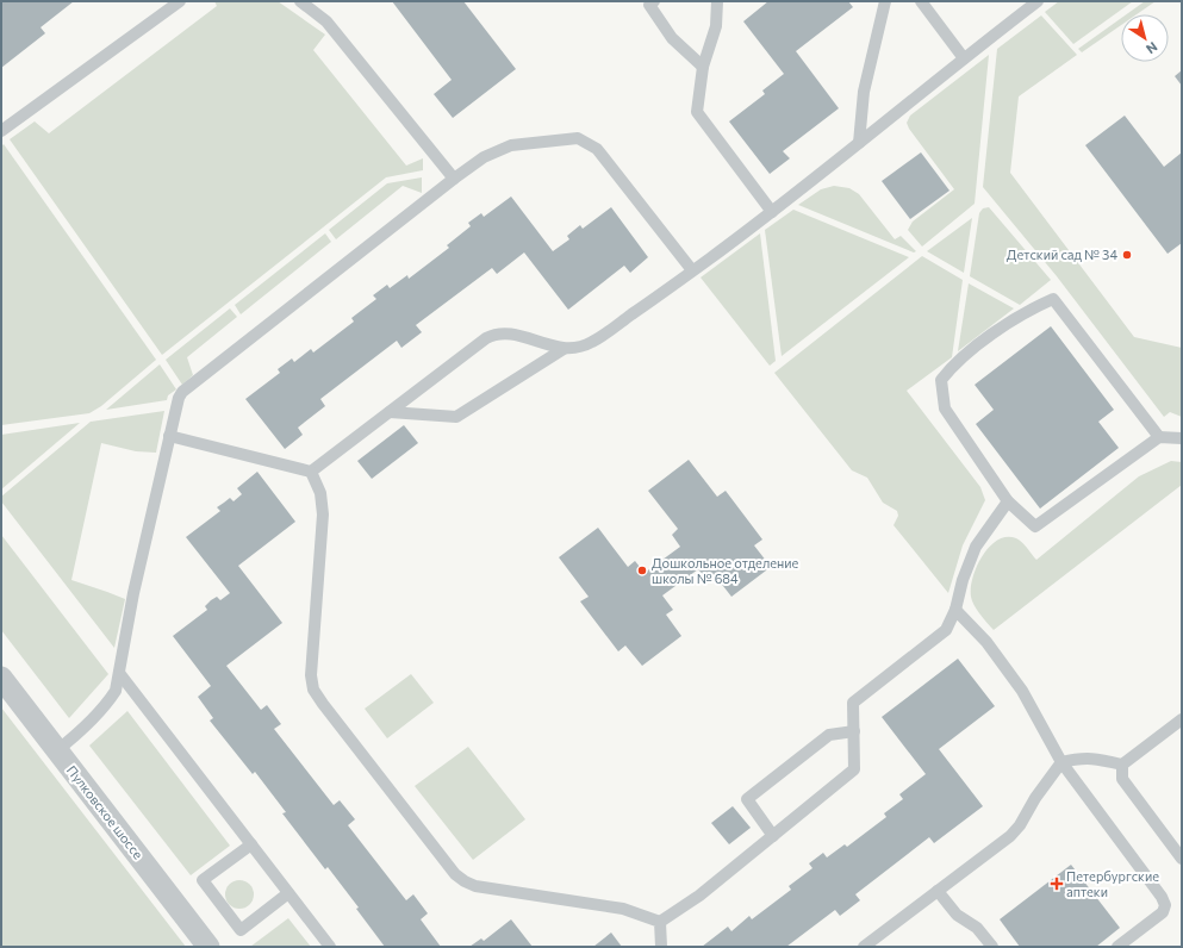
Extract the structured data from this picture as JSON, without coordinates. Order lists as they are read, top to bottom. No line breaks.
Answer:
{"streets":{"street":["Пулковское шоссе"]},"places":{"other":["Детский сад № 34","Дошкольное отделение школы № 684"],"health":["Петербургские аптеки"]},"north":"bottom right"}
